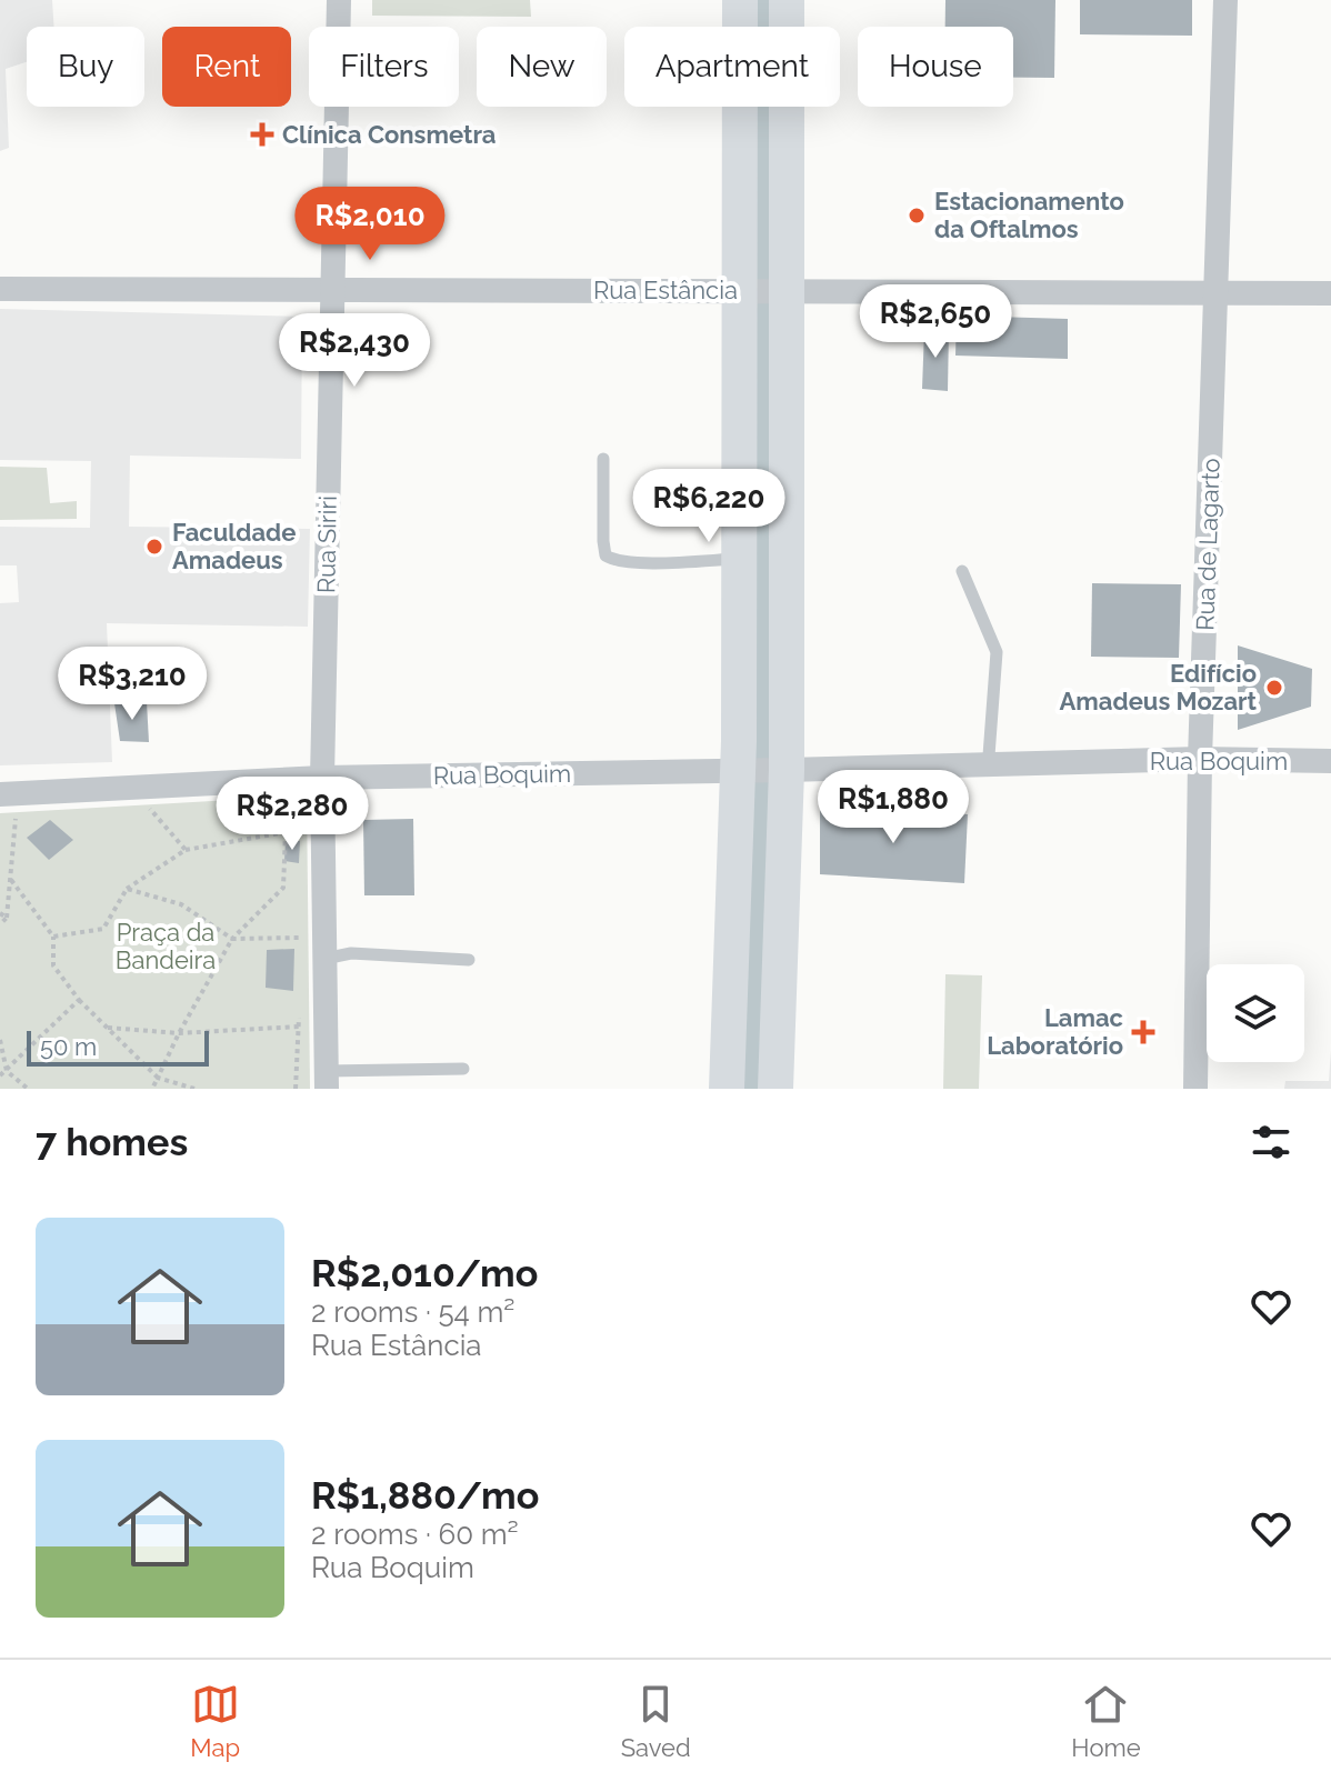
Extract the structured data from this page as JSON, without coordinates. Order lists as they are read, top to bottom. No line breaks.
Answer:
{"streets":{"street":["Rua Estância","Rua Siriri","Rua de Lagarto","Rua Boquim"]},"crossings":[["Rua Estância","Rua Siriri"],["Rua Estância","Rua de Lagarto"],["Rua Siriri","Rua Boquim"],["Rua de Lagarto","Rua Boquim"]],"parks":["Praça da Bandeira"],"places":{"health":["Clínica Consmetra","Lamac Laboratório"],"other":["Estacionamento da Oftalmos","Faculdade Amadeus","Edifício Amadeus Mozart"]},"scale_bar":"50 m","page":{"chip":["Buy","Rent","Filters","New","Apartment","House"],"price":["R$2,010","R$2,650","R$2,430","R$6,220","R$3,210","R$1,880","R$2,280"],"scale":"50 m","heading":"7 homes","list":[{"name":"R$2,010/mo","note":"2 rooms · 54 m² · Rua Estância"},{"name":"R$1,880/mo","note":"2 rooms · 60 m² · Rua Boquim"}],"tabs":["Map","Saved","Home"]}}
